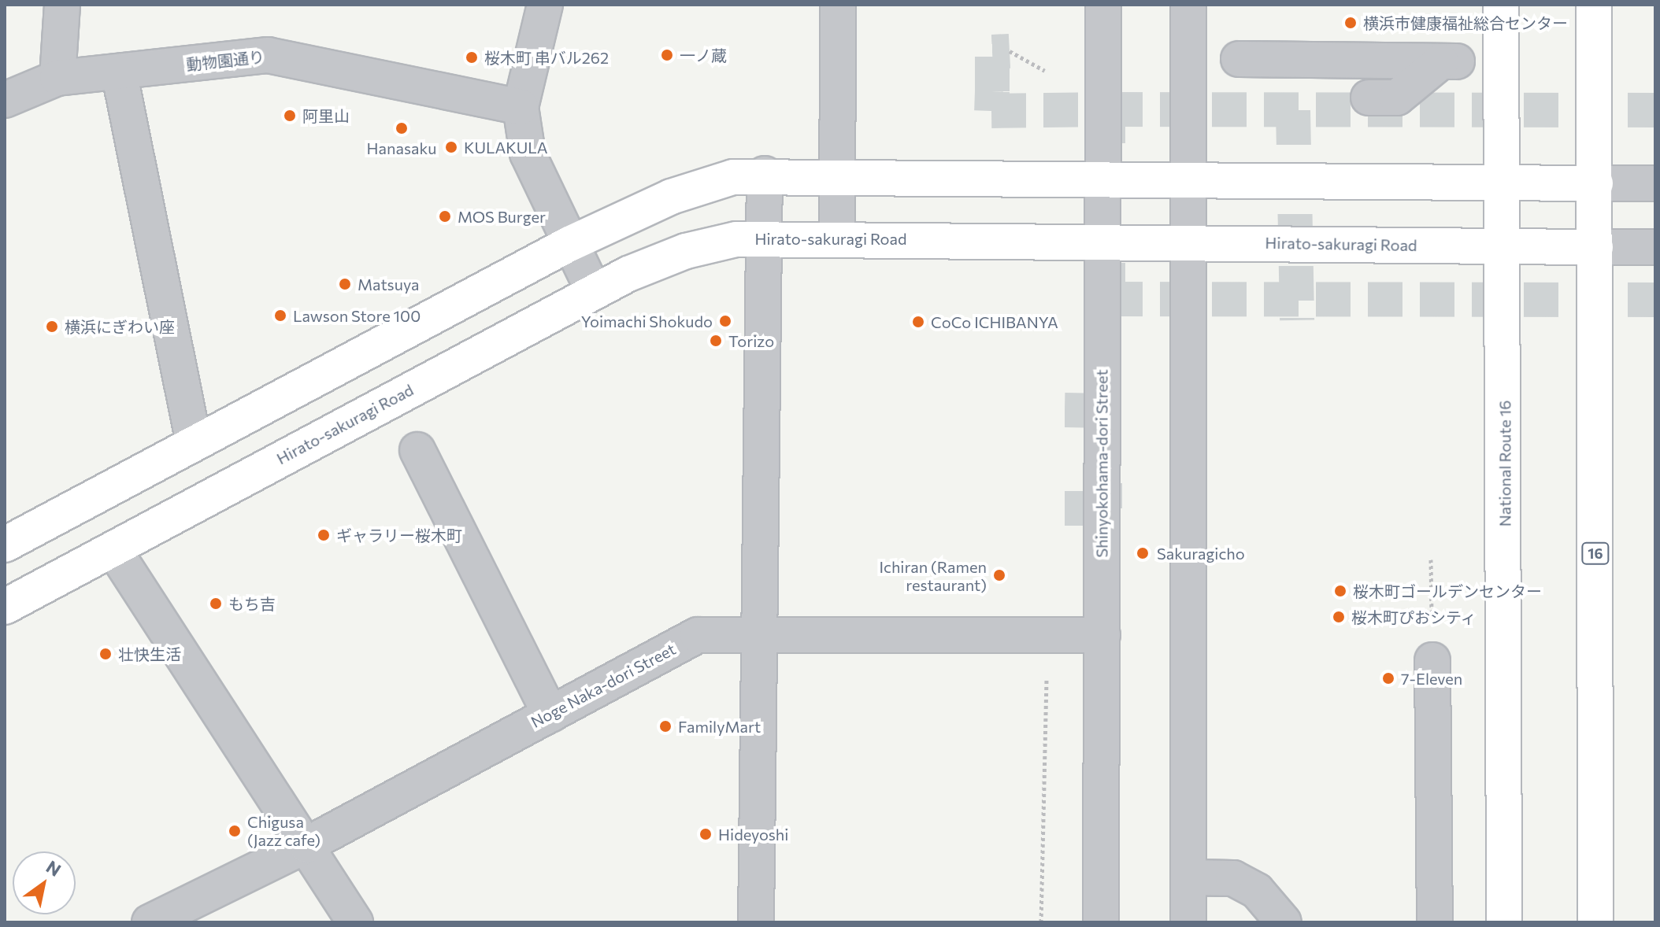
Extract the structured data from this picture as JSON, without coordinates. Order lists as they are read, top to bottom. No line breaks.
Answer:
{"streets":{"main road":["Hirato-sakuragi Road","National Route 16","16"],"street":["動物園通り","Shinyokohama-dori Street","Noge Naka-dori Street"]},"crossings":[["Hirato-sakuragi Road","Shinyokohama-dori Street"],["Hirato-sakuragi Road","National Route 16"],["Hirato-sakuragi Road","16"],["Shinyokohama-dori Street","Noge Naka-dori Street"]],"places":["横浜市健康福祉総合センター","一ノ蔵","桜木町 串バル262","阿里山","Hanasaku","KULAKULA","MOS Burger","Matsuya","Lawson Store 100","Yoimachi Shokudo","CoCo ICHIBANYA","横浜にぎわい座","Torizo","ギャラリー桜木町","Sakuragicho","Ichiran (Ramen restaurant)","桜木町ゴールデンセンター","もち吉","桜木町ぴおシティ","壮快生活","7-Eleven","FamilyMart","Chigusa (Jazz cafe)","Hideyoshi"],"north":"top right"}
